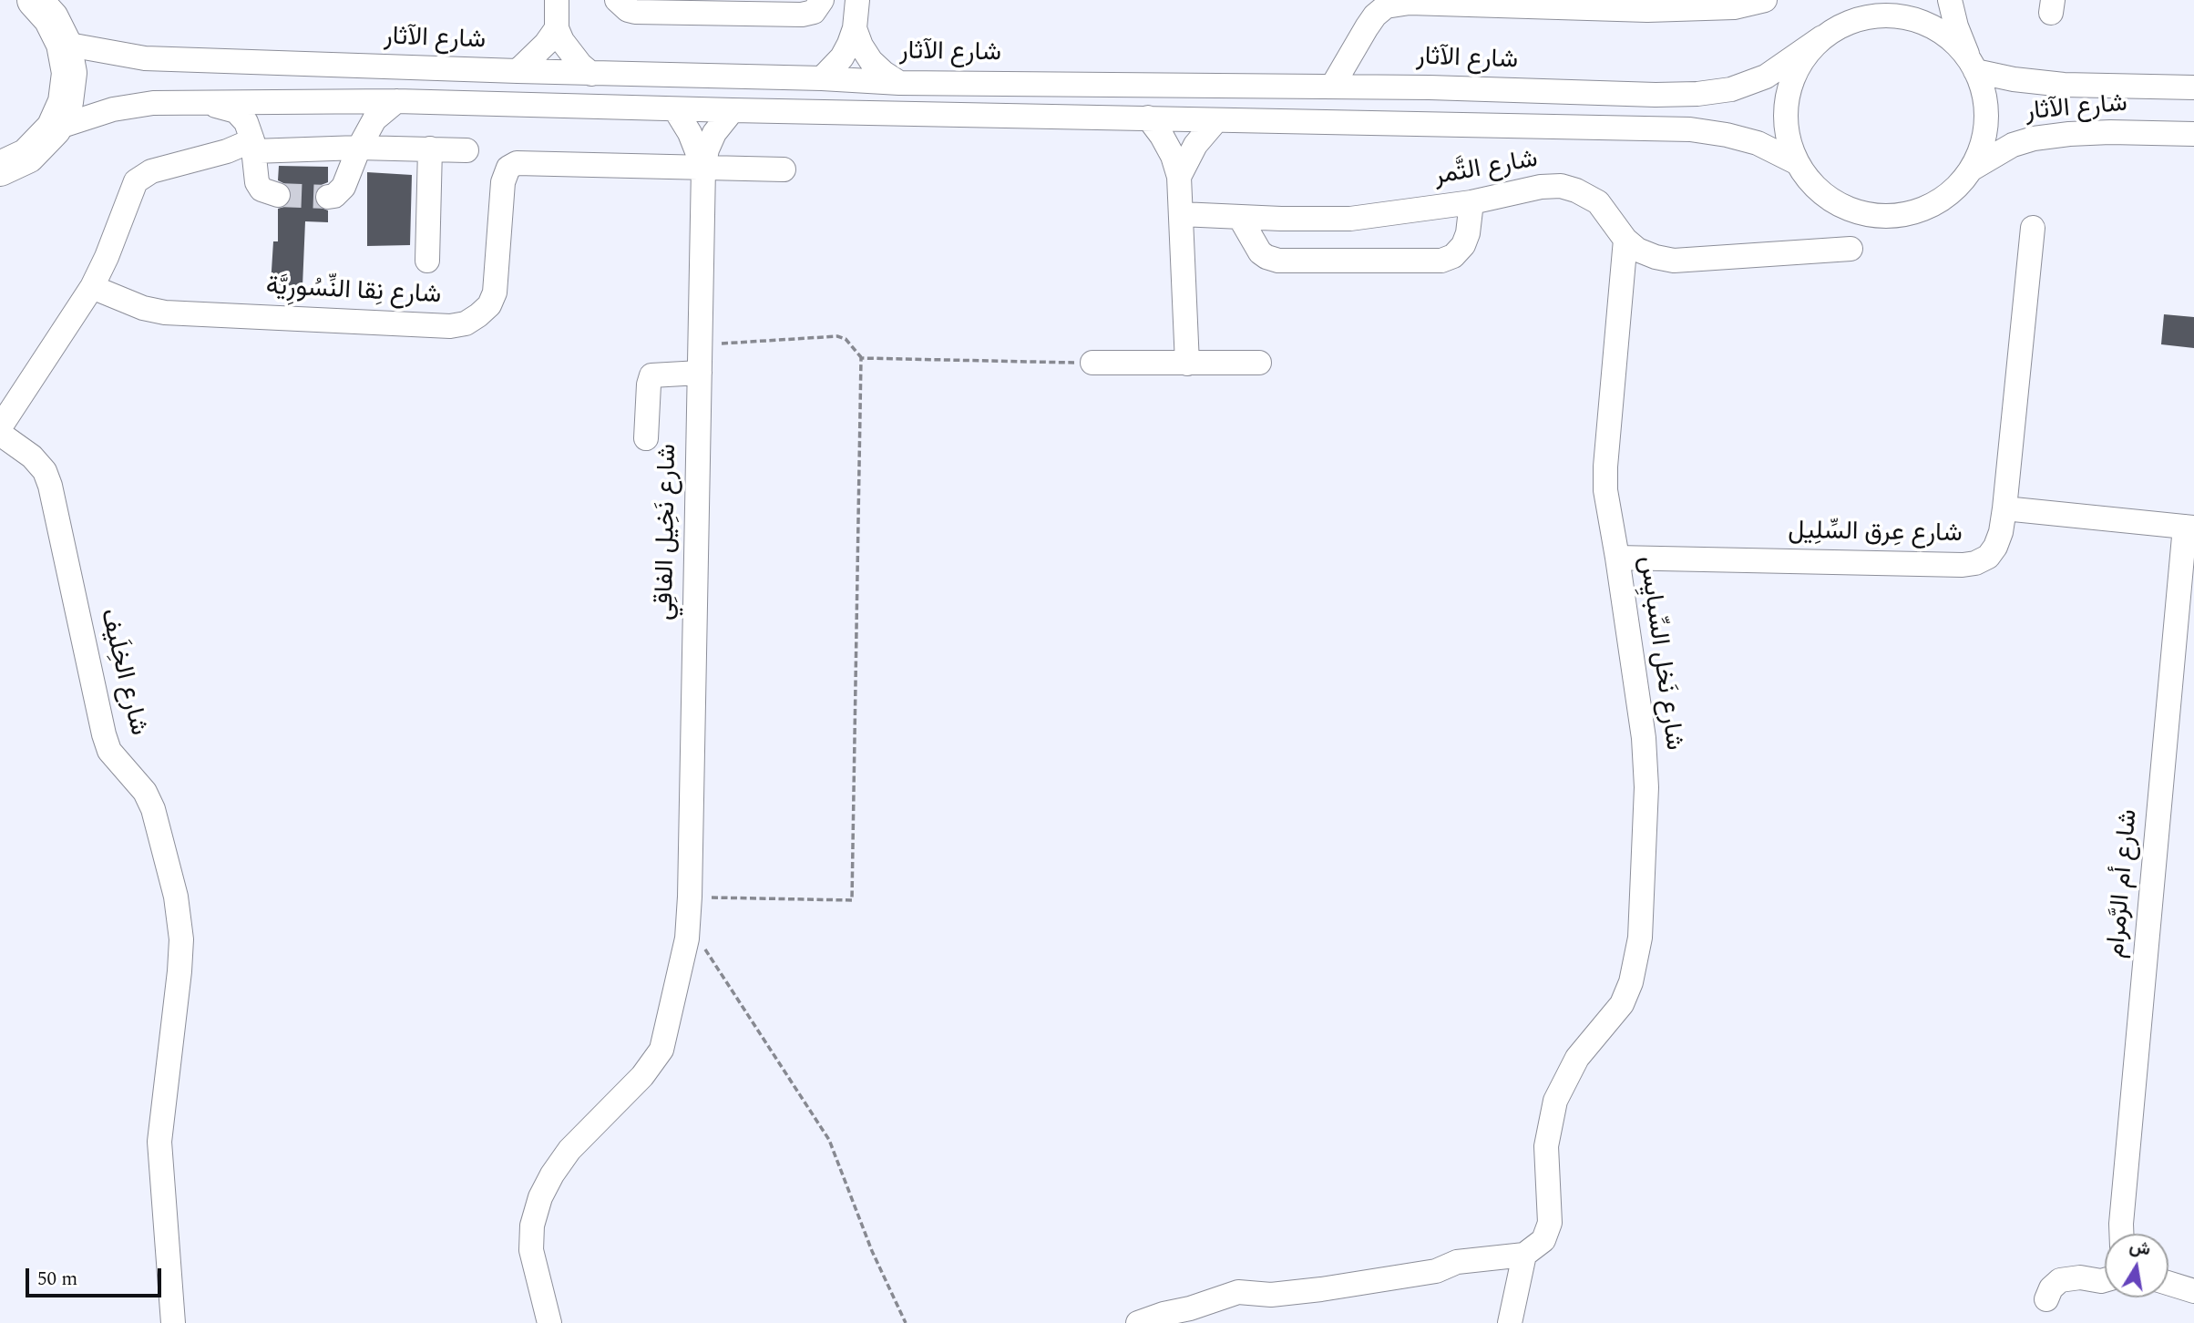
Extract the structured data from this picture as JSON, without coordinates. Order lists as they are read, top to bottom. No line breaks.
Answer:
{"streets":{"street":["شارع الآثار","شارع التَّمر","شارع نِقا النِّسُورِيَّة","شارع نَخِيل الفاقِي","شارع عِرق السِّلِيل","شارع نَخل السِّبايِس","شارع الخِلَيف","شارع أم الرَّمرام"]},"crossings":[["شارع التَّمر","شارع نَخل السِّبايِس"],["شارع نِقا النِّسُورِيَّة","شارع نَخِيل الفاقِي"],["شارع عِرق السِّلِيل","شارع نَخل السِّبايِس"]],"scale_bar":"50 m","north":"top"}
